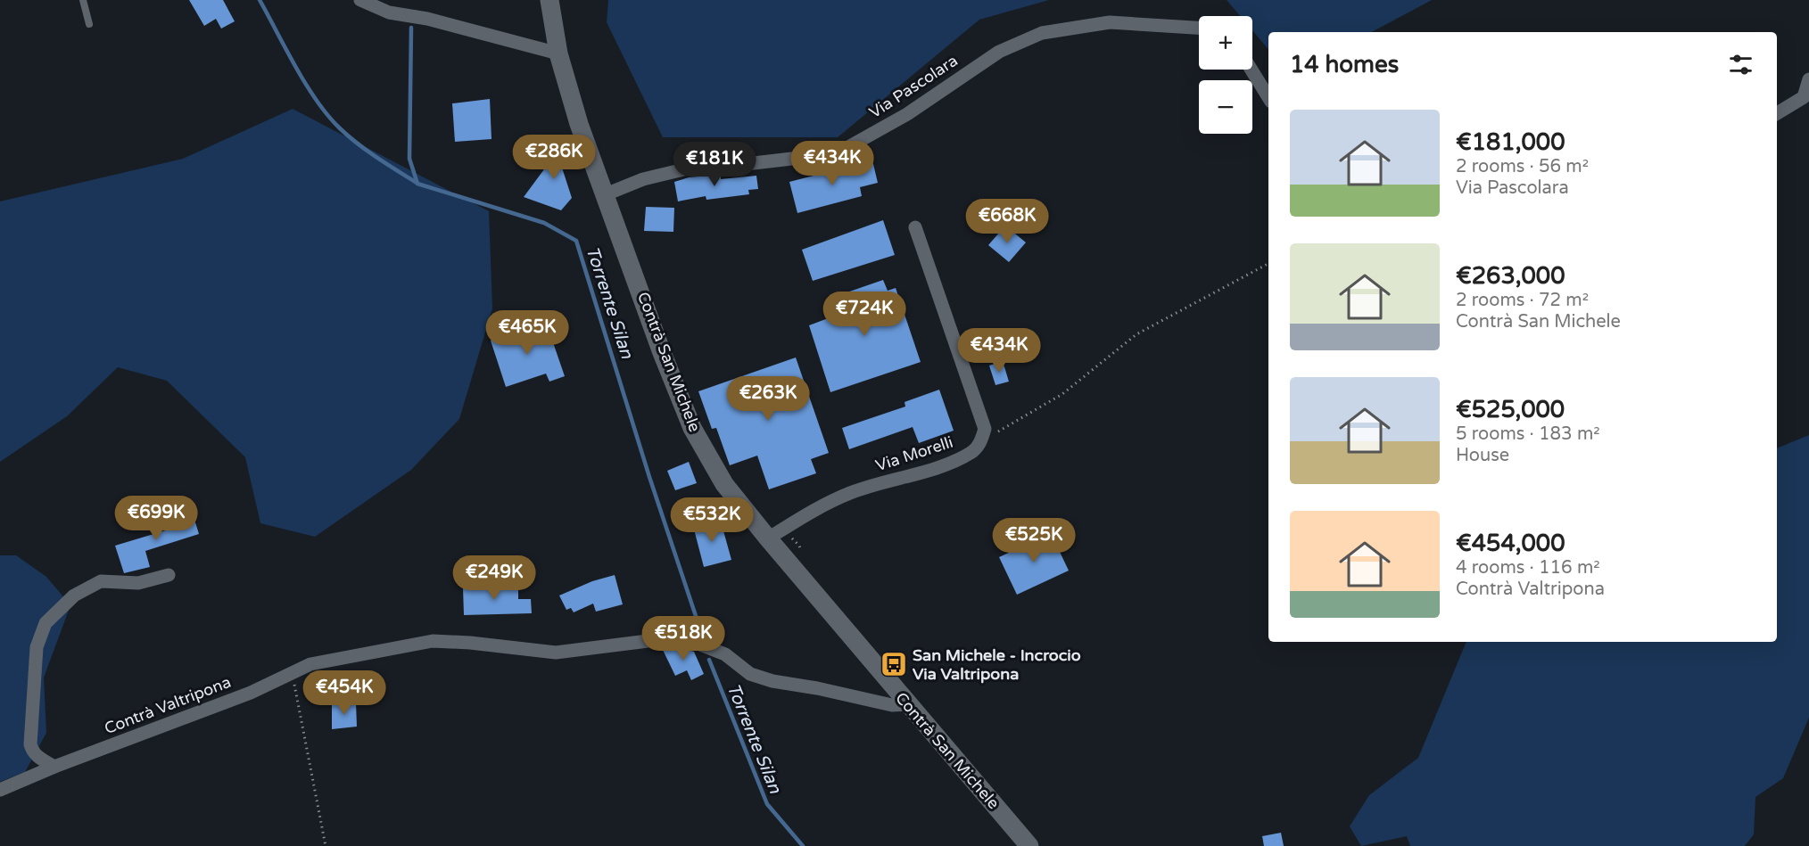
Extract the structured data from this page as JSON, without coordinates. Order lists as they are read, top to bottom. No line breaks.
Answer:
{"streets":{"main road":["Contrà San Michele"],"street":["Via Pascolara","Via Morelli","Contrà Valtripona"]},"crossings":[["Via Pascolara","Contrà San Michele"],["Contrà San Michele","Via Morelli"],["Contrà San Michele","Contrà Valtripona"]],"water":["Torrente Silan"],"places":{"bus stop":["San Michele - Incrocio Via Valtripona"]},"page":{"map_buttons":["+","−"],"heading":"14 homes","list":[{"name":"€181,000","note":"2 rooms · 56 m² · Via Pascolara"},{"name":"€263,000","note":"2 rooms · 72 m² · Contrà San Michele"},{"name":"€525,000","note":"5 rooms · 183 m² · House"},{"name":"€454,000","note":"4 rooms · 116 m² · Contrà Valtripona"}],"price":["€286K","€434K","€181K","€668K","€724K","€465K","€434K","€263K","€699K","€532K","€525K","€249K","€518K","€454K"]}}
